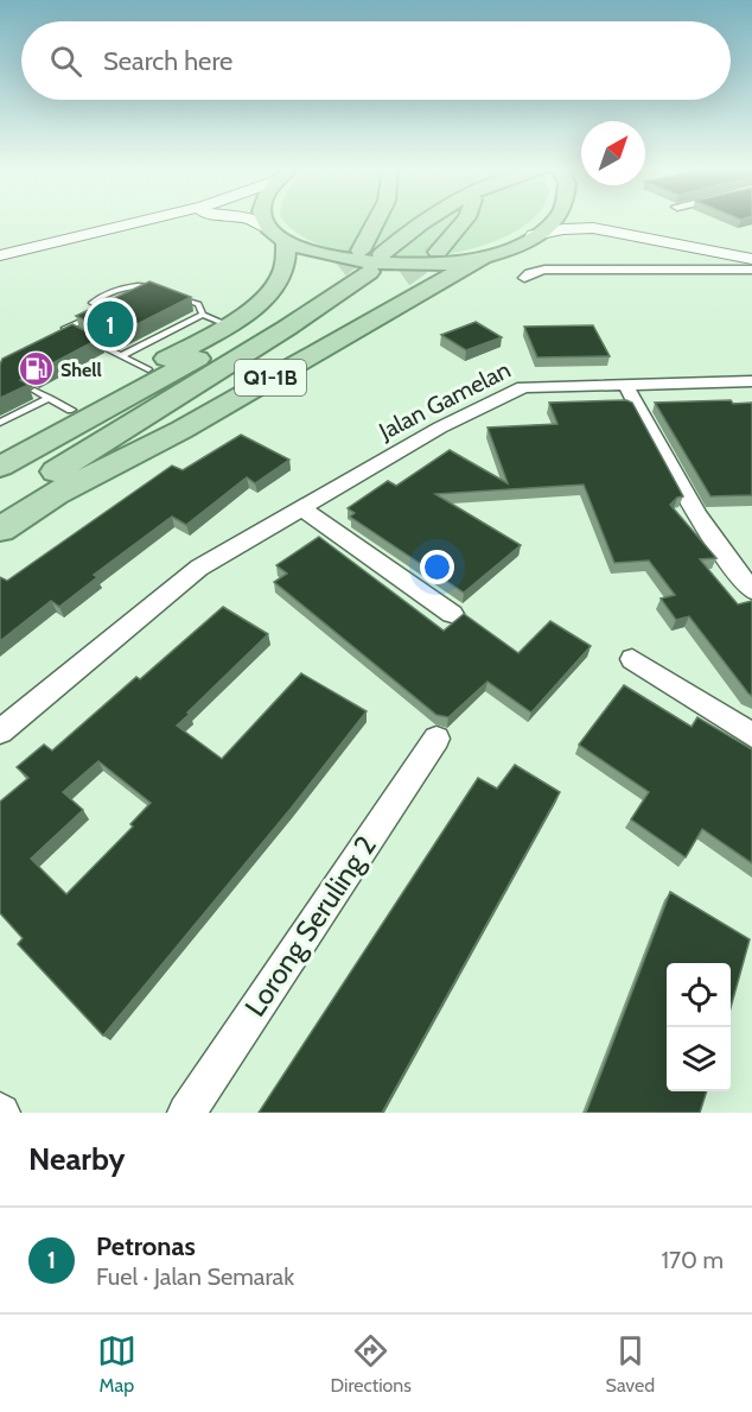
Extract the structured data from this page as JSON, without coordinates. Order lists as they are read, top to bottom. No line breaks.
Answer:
{"streets":{"main road":["Q1-1B"],"street":["Jalan Gamelan","Lorong Seruling 2"]},"places":{"fuel station":["Shell"]},"north":"top right","page":{"search":"Search here","pins":"1","heading":"Nearby","list":[{"mark":"1","name":"Petronas","note":"Fuel · Jalan Semarak","value":"170 m"}],"nav":["Map","Directions","Saved"]}}
